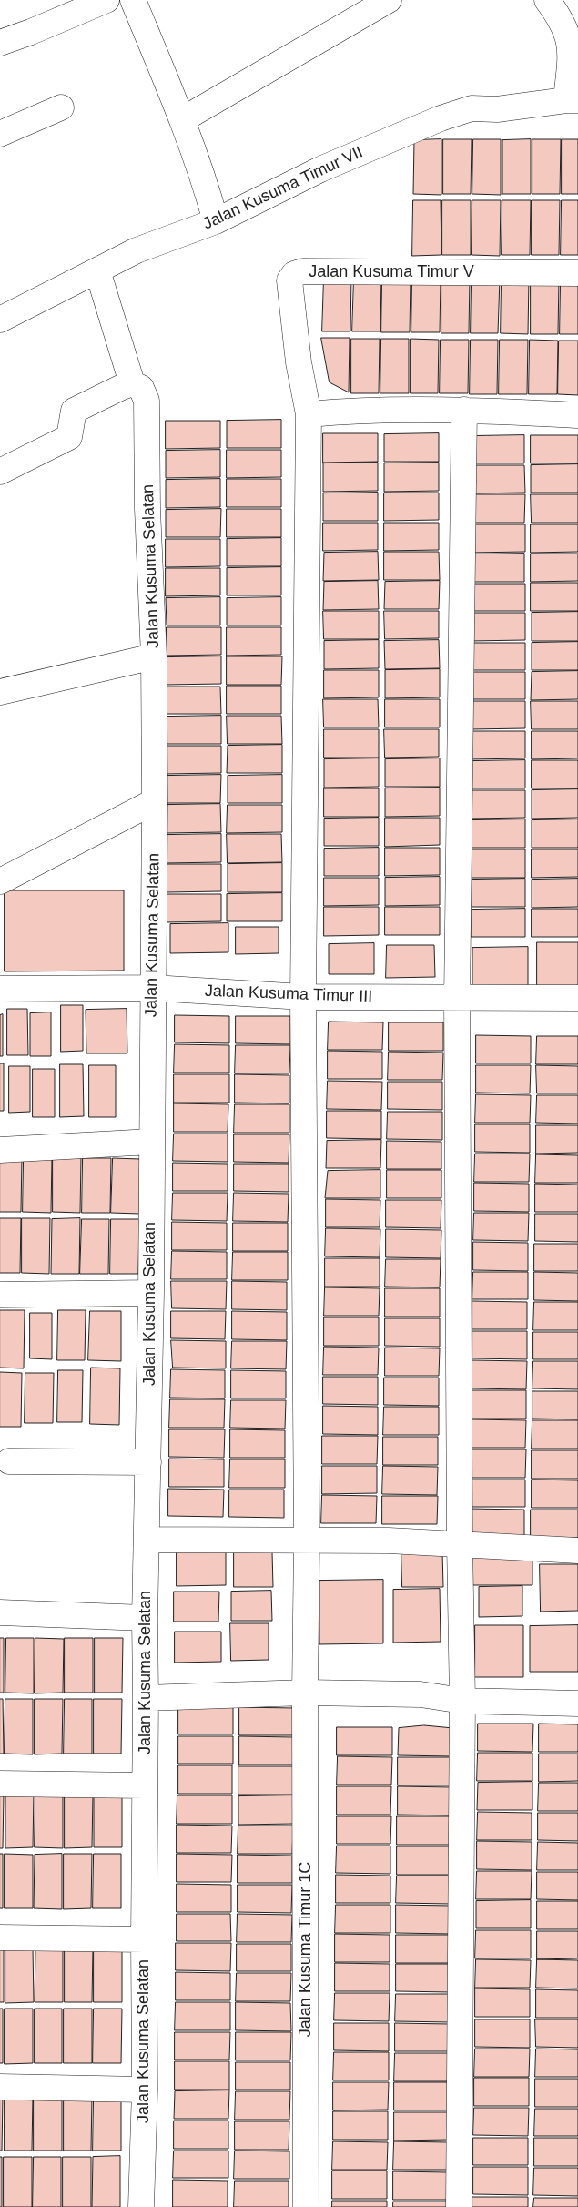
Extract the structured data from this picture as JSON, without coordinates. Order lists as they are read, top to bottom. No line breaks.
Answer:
{"streets":{"street":["Jalan Kusuma Timur VII","Jalan Kusuma Timur V","Jalan Kusuma Selatan","Jalan Kusuma Timur III","Jalan Kusuma Timur 1C"]},"crossings":[["Jalan Kusuma Timur VII","Jalan Kusuma Selatan"],["Jalan Kusuma Timur V","Jalan Kusuma Timur 1C"],["Jalan Kusuma Selatan","Jalan Kusuma Timur III"],["Jalan Kusuma Timur III","Jalan Kusuma Timur 1C"]]}
